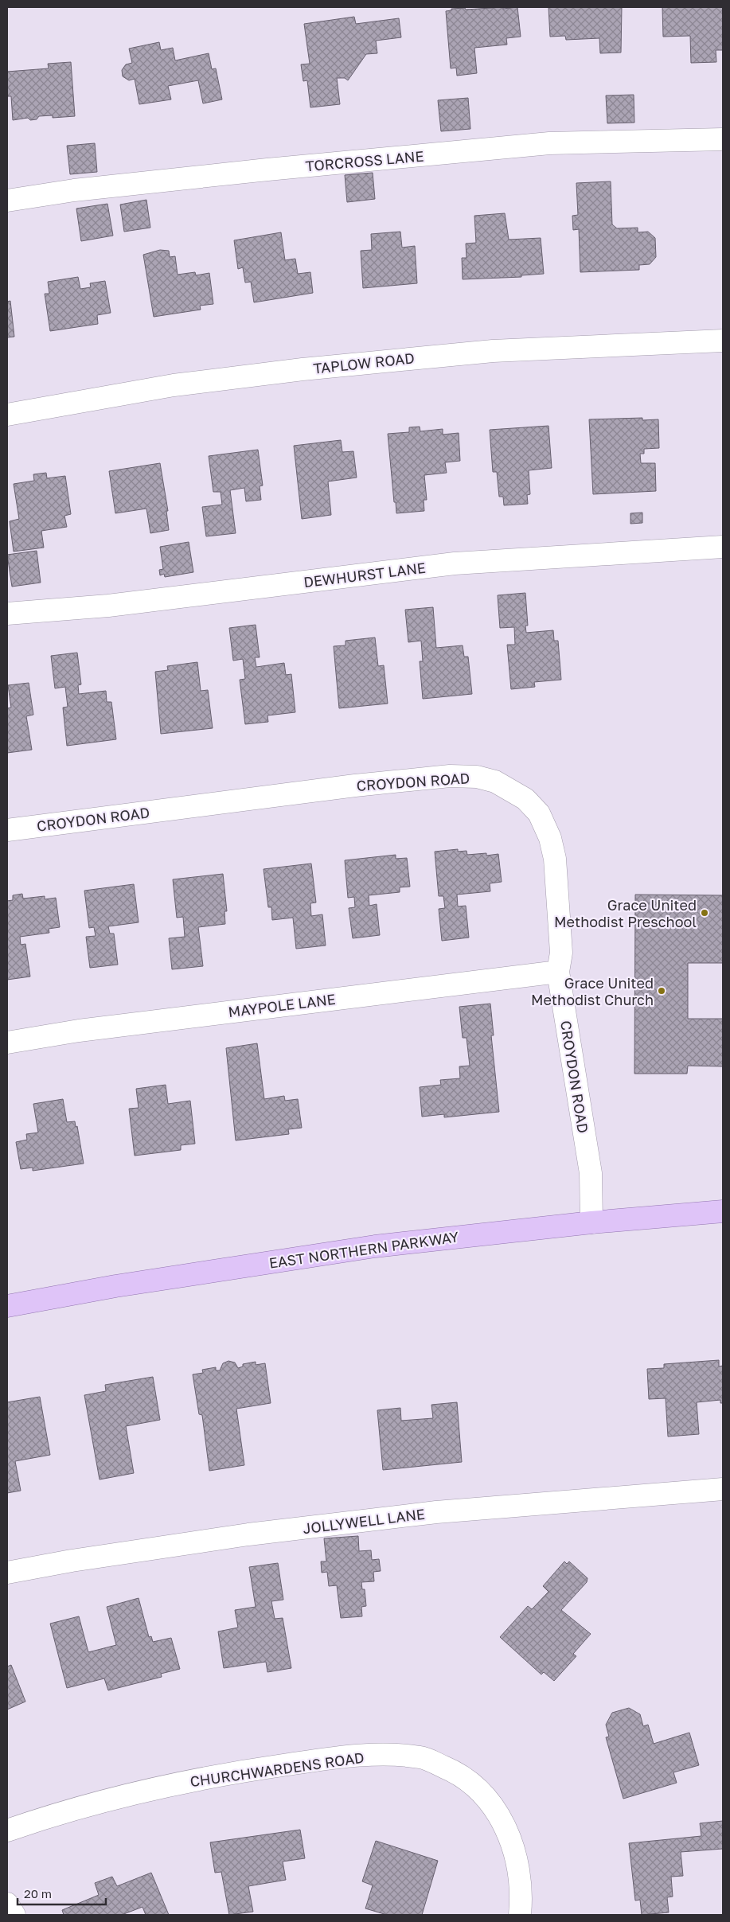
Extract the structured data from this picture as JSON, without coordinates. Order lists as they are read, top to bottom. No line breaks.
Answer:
{"streets":{"main road":["EAST NORTHERN PARKWAY"],"street":["TORCROSS LANE","TAPLOW ROAD","DEWHURST LANE","CROYDON ROAD","MAYPOLE LANE","JOLLYWELL LANE","CHURCHWARDENS ROAD"]},"crossings":[["CROYDON ROAD","MAYPOLE LANE"],["CROYDON ROAD","EAST NORTHERN PARKWAY"]],"places":["Grace United Methodist Preschool","Grace United Methodist Church"],"scale_bar":"20 m"}
